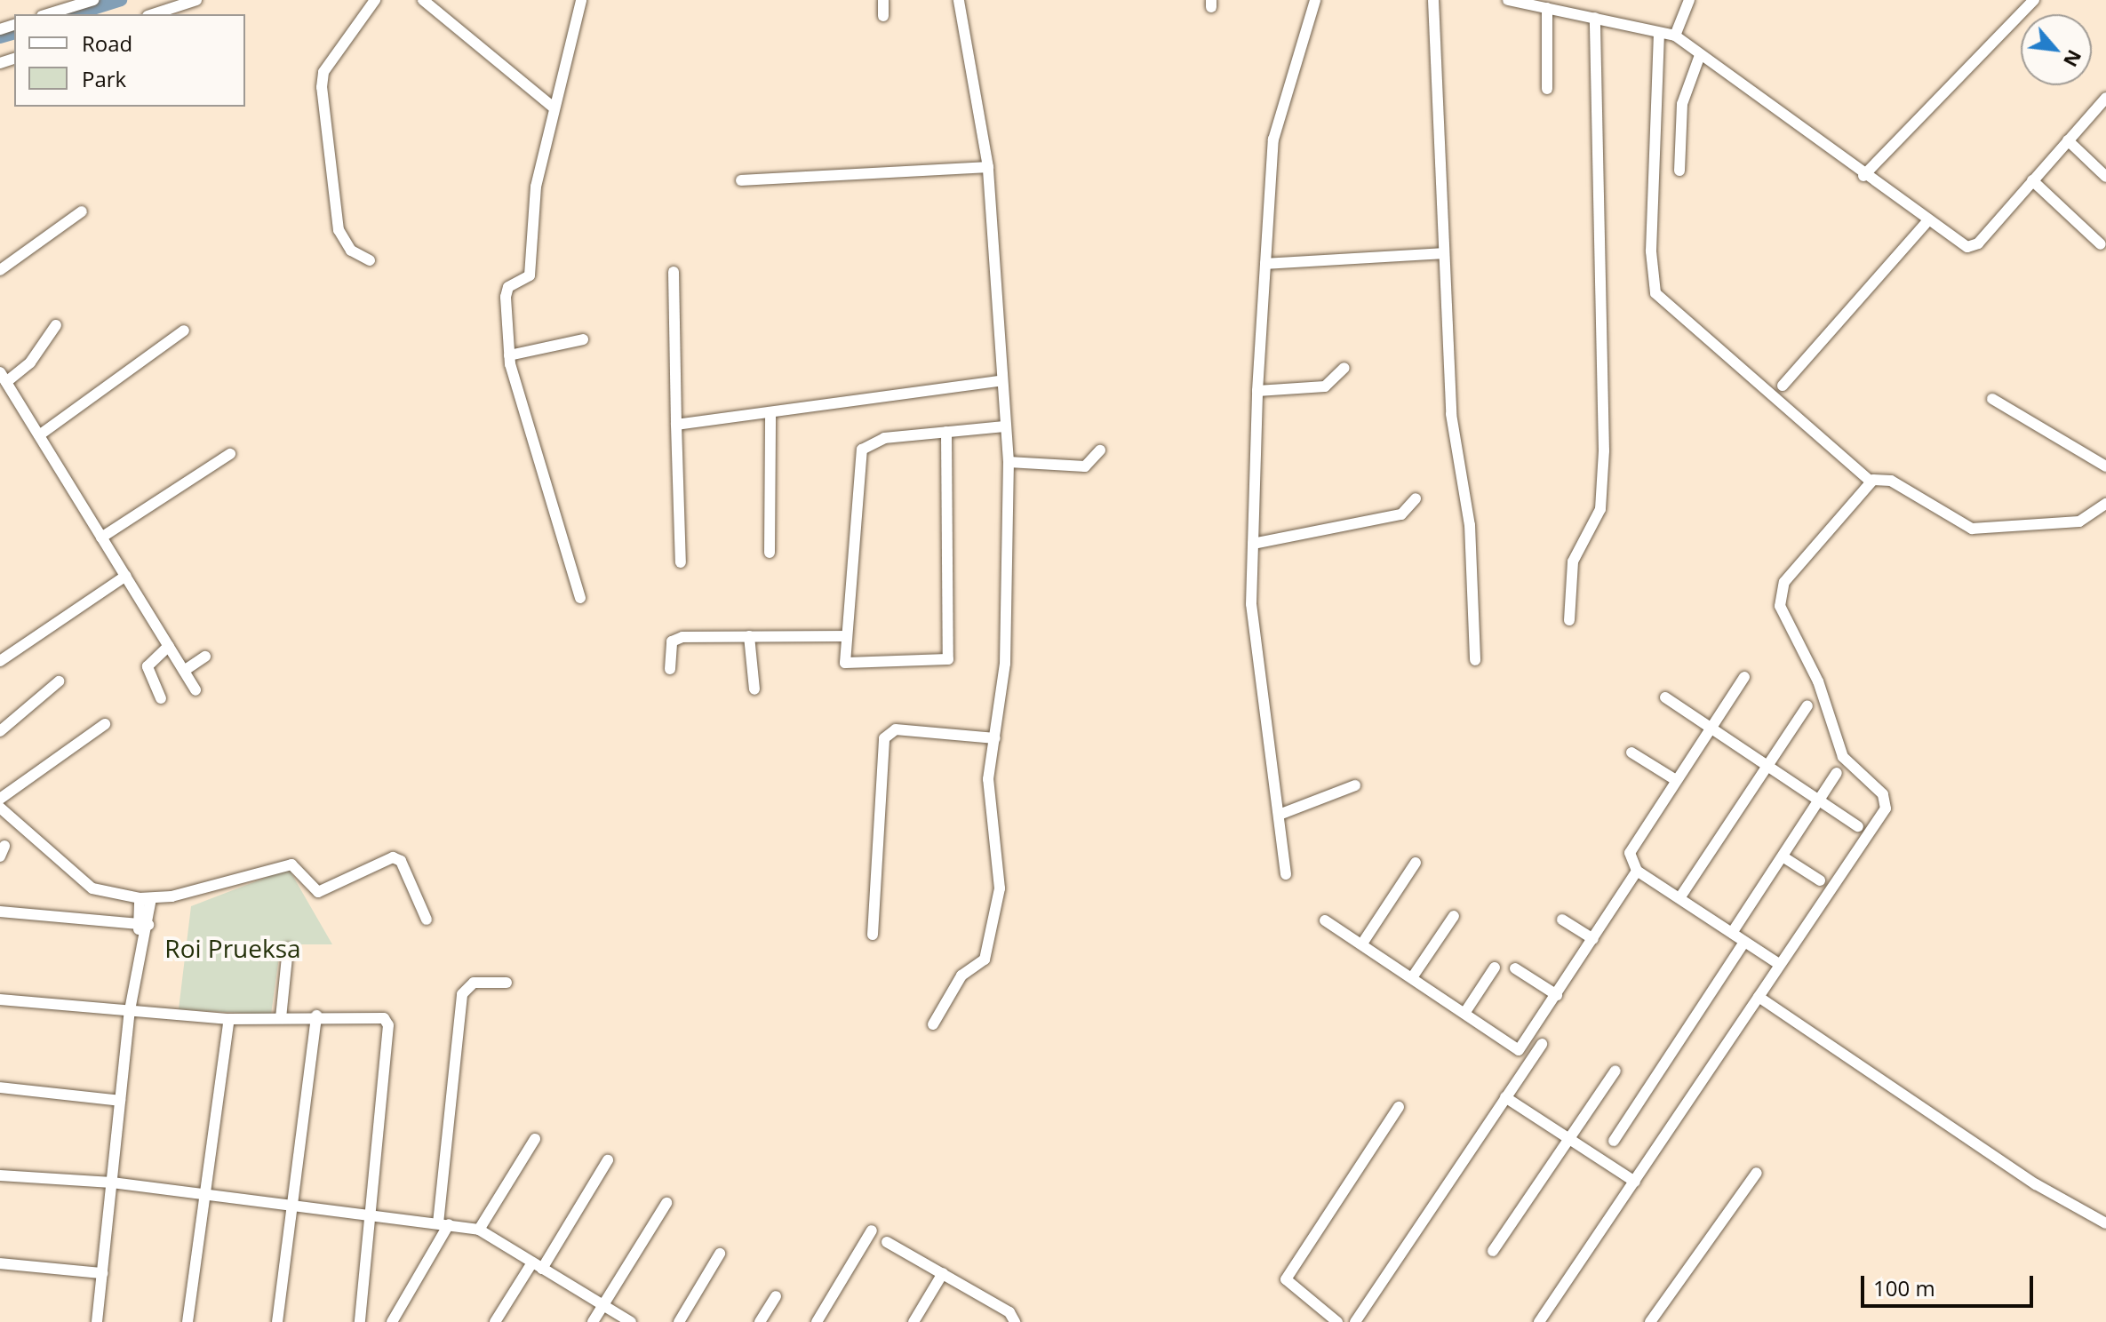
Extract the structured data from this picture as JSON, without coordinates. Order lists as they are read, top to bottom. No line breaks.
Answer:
{"parks":["Roi Prueksa"],"legend":["Road","Park"],"scale_bar":"100 m","north":"bottom right"}
